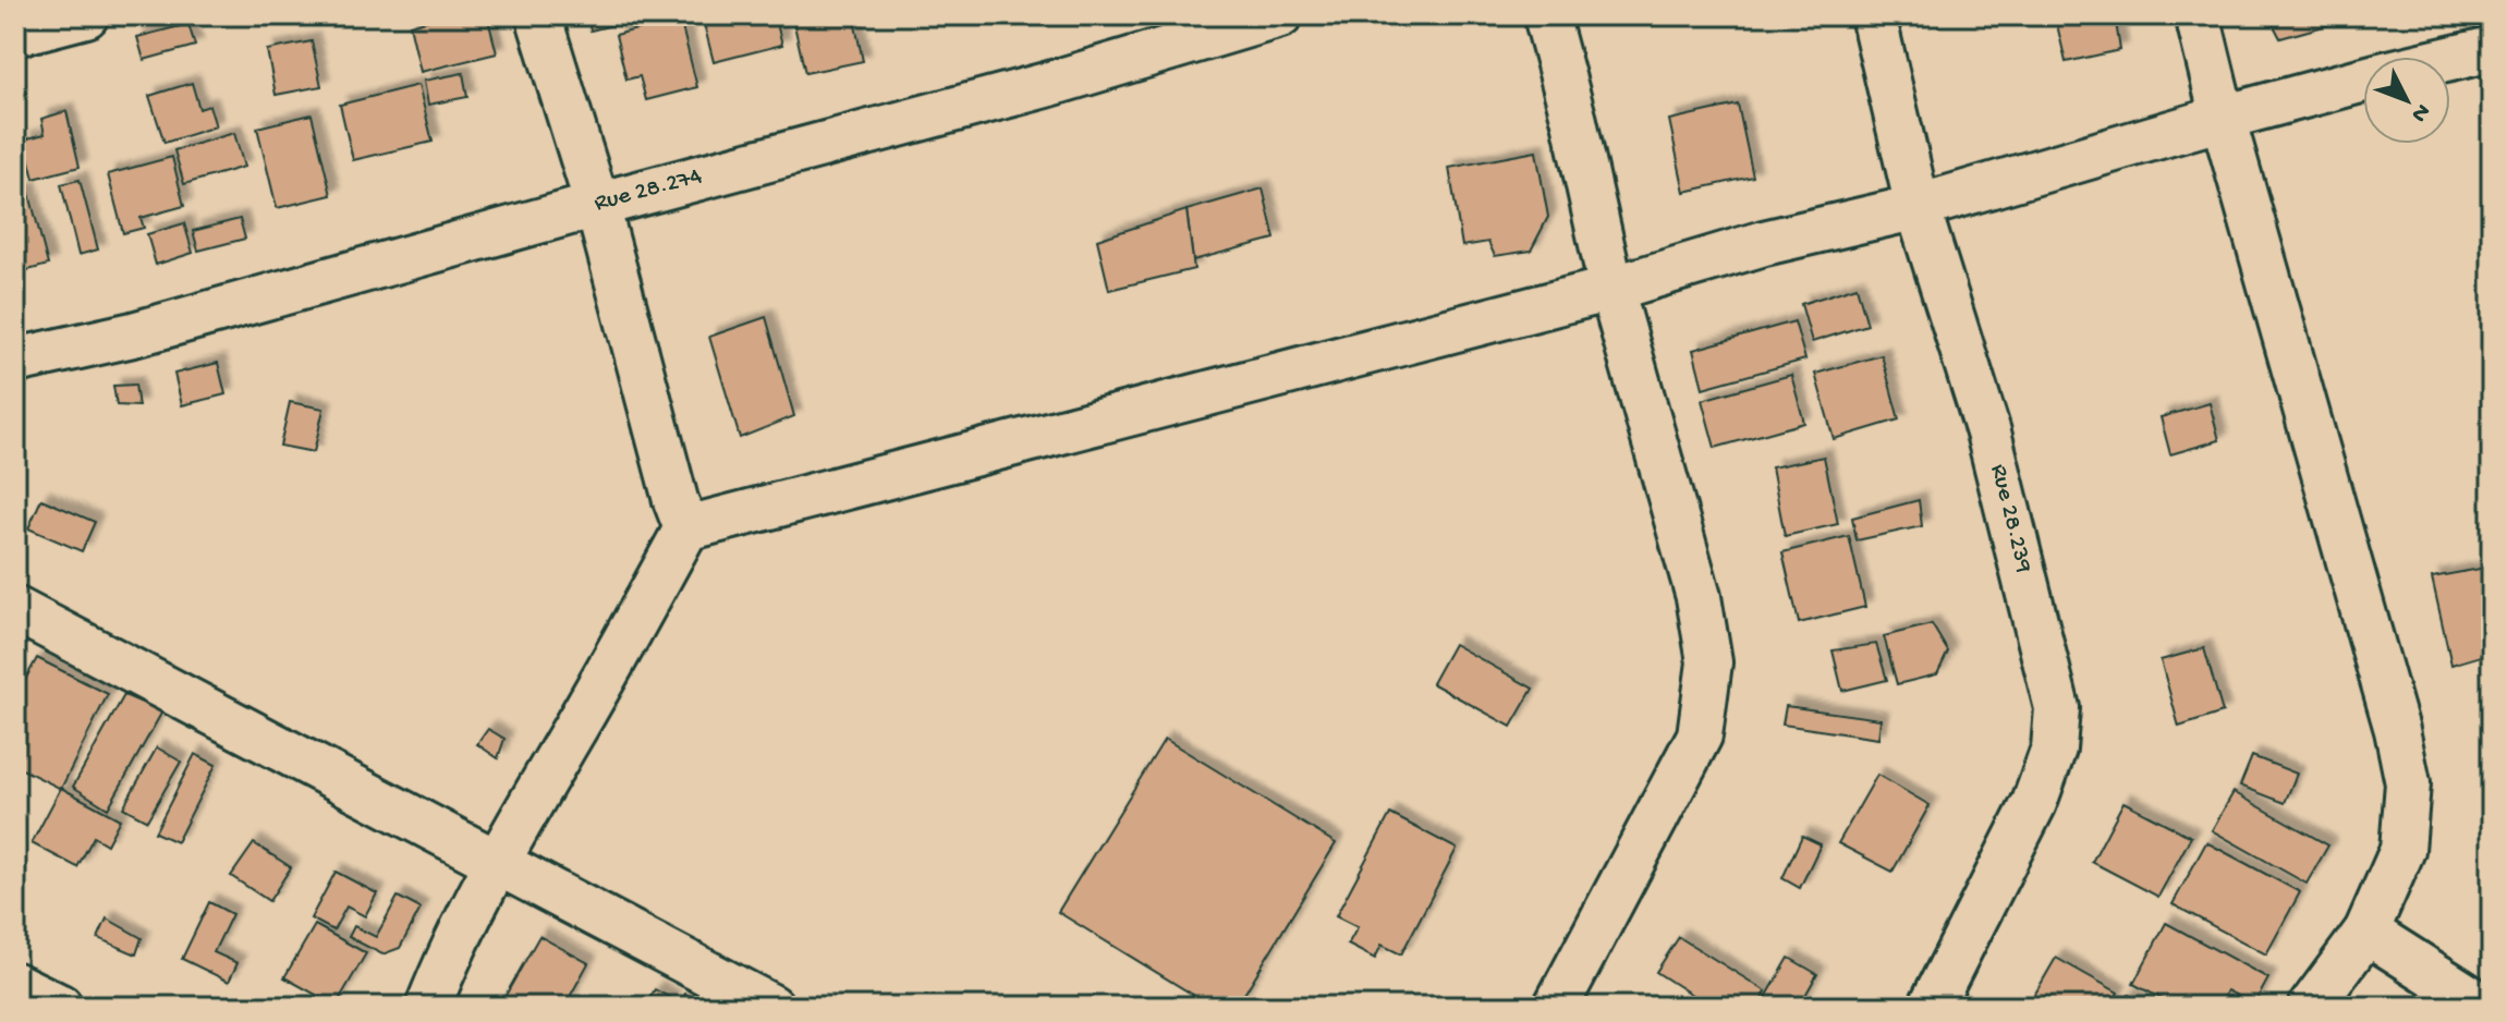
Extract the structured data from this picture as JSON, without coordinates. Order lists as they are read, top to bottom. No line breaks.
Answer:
{"streets":{"street":["Rue 28.274","Rue 28.239"]},"north":"bottom right"}
